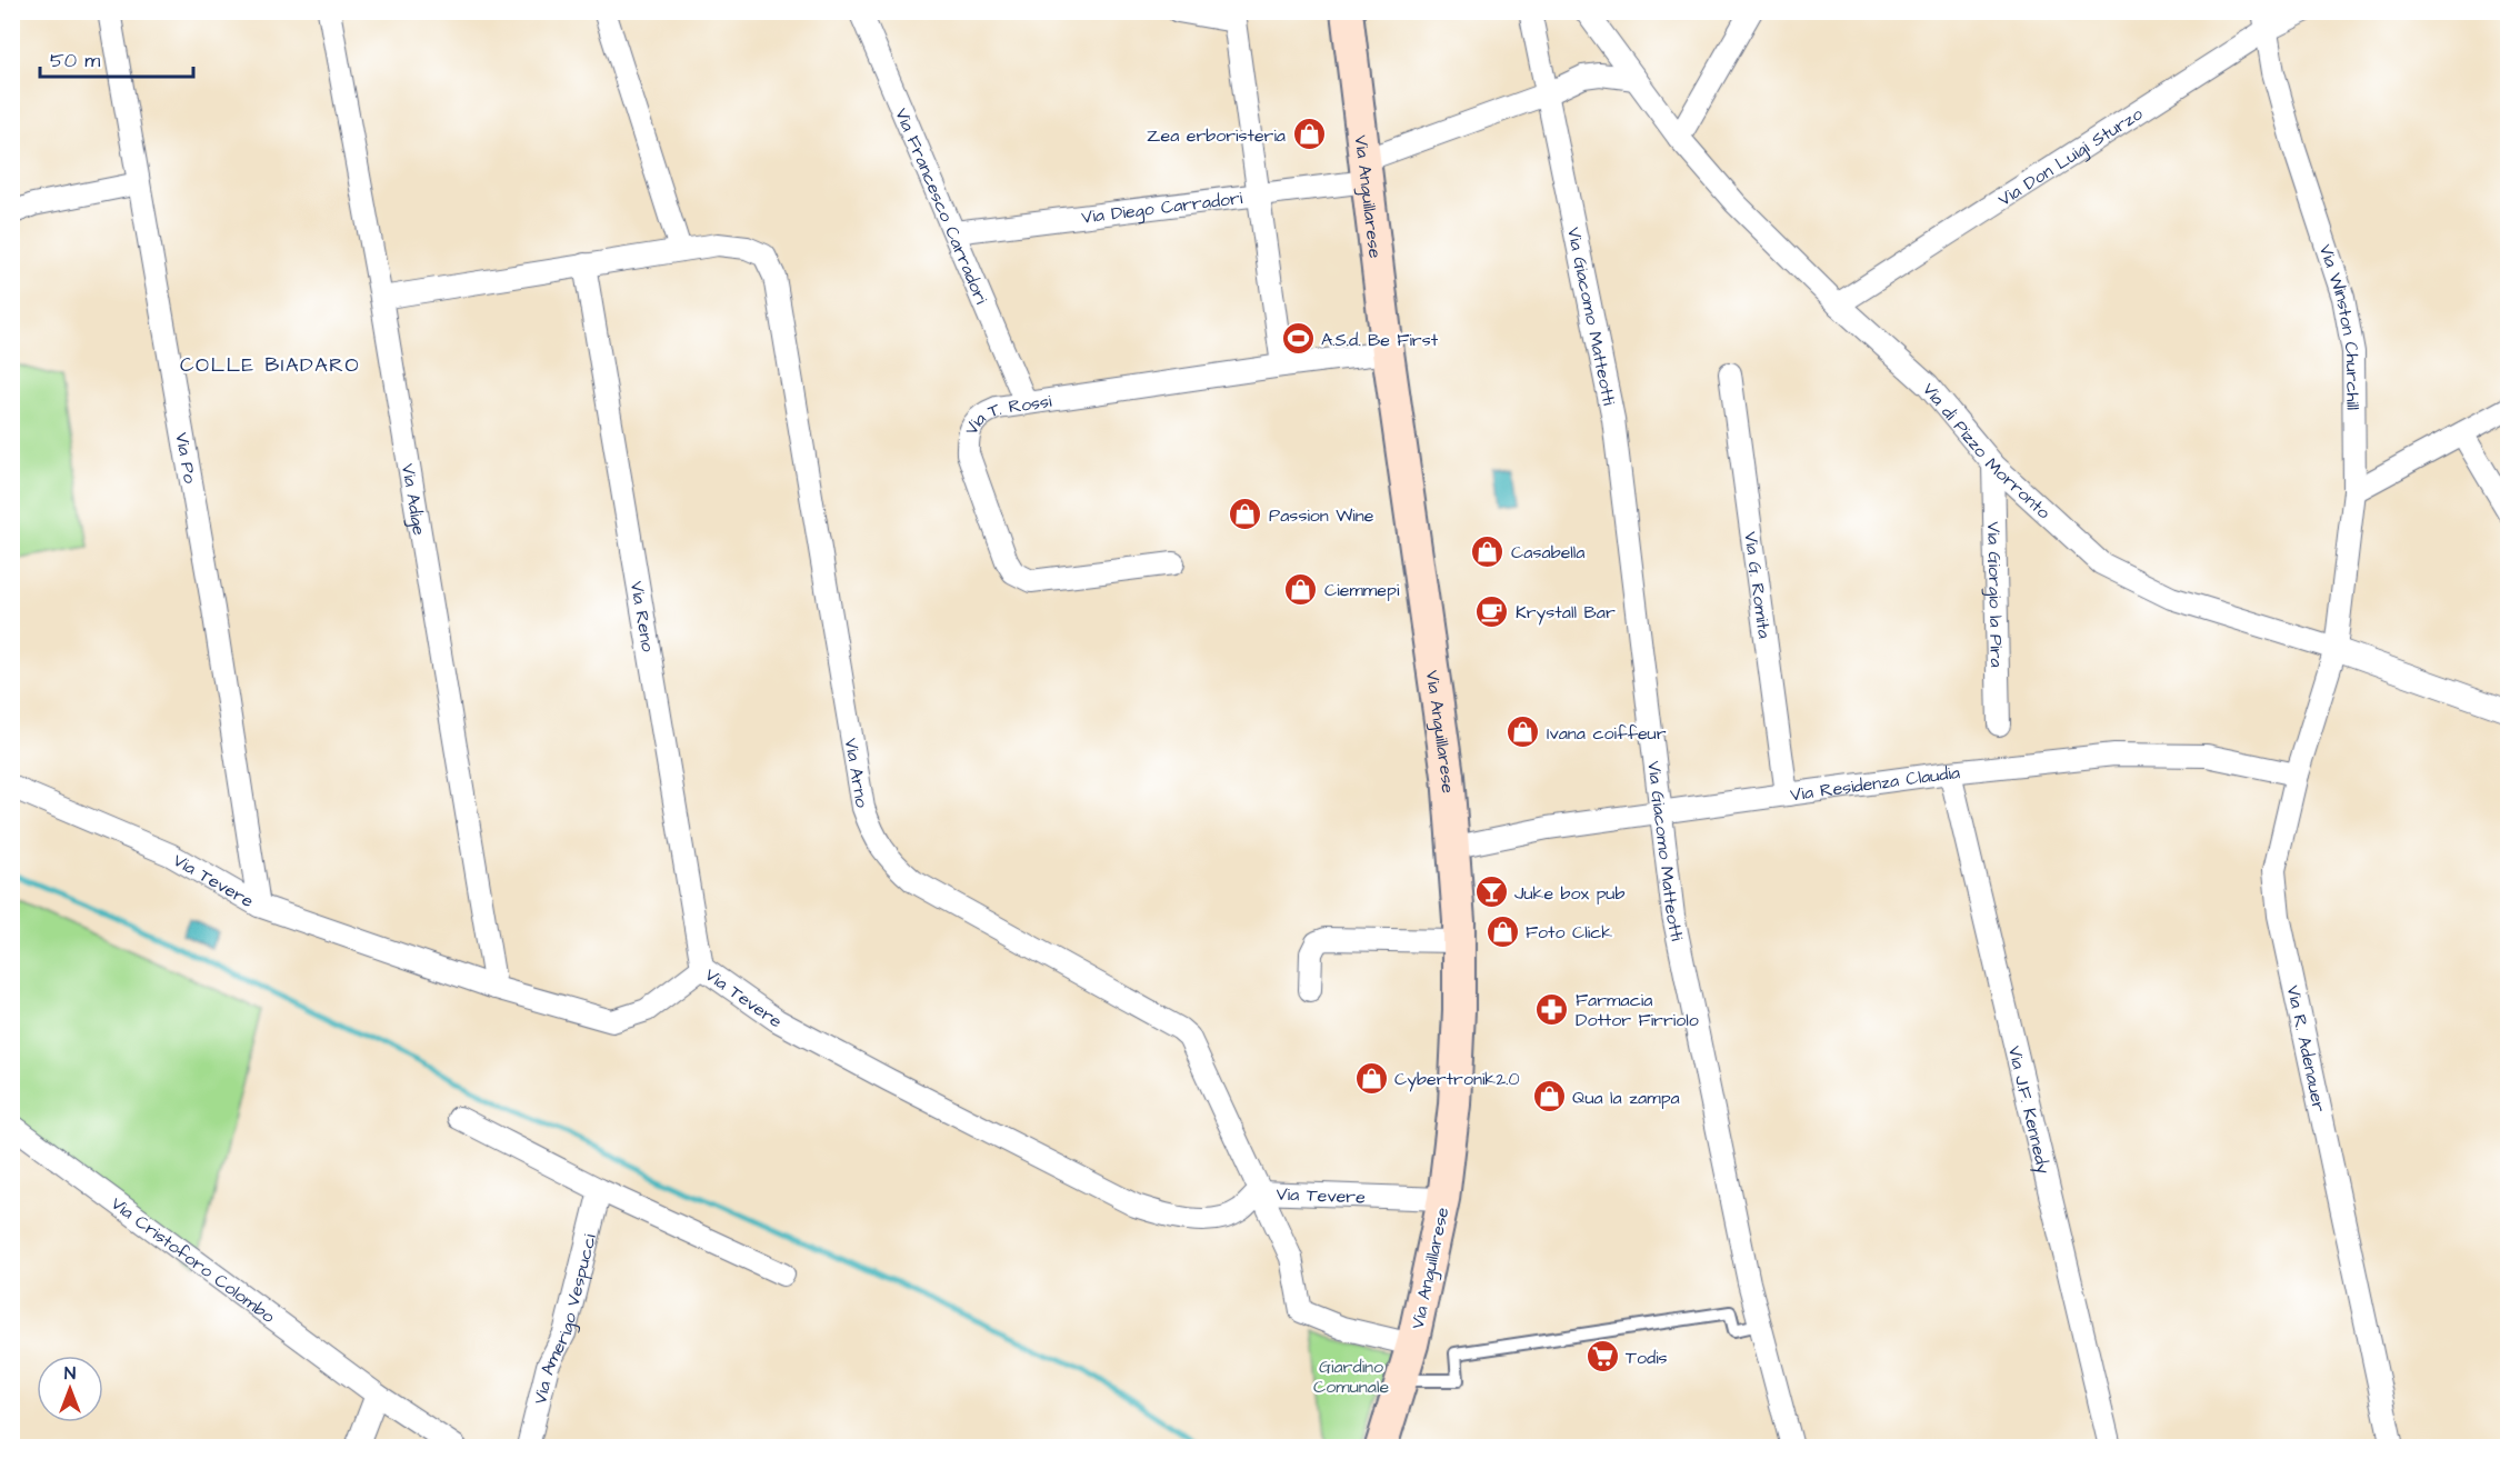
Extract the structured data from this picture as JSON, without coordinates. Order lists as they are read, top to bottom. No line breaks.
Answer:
{"streets":{"main road":["Via Anguillarese"],"street":["Via Don Luigi Sturzo","Via Francesco Carradori","Via Diego Carradori","Via Giacomo Matteotti","Via Winston Churchill","Via T. Rossi","Via di Pizzo Morronto","Via Po","Via Adige","Via G. Romita","Via Giorgio la Pira","Via Reno","Via Arno","Via Residenza Claudia","Via Tevere","Via R. Adenauer","Via J.F. Kennedy","Via Cristoforo Colombo","Via Amerigo Vespucci"]},"crossings":[["Via Don Luigi Sturzo","Via Winston Churchill"],["Via Don Luigi Sturzo","Via di Pizzo Morronto"],["Via Anguillarese","Via Diego Carradori"],["Via Anguillarese","Via T. Rossi"],["Via Anguillarese","Via Residenza Claudia"],["Via Anguillarese","Via Tevere"],["Via Francesco Carradori","Via Diego Carradori"],["Via Francesco Carradori","Via T. Rossi"],["Via Diego Carradori","Via Giacomo Matteotti"],["Via Diego Carradori","Via di Pizzo Morronto"],["Via Giacomo Matteotti","Via Residenza Claudia"],["Via Winston Churchill","Via di Pizzo Morronto"],["Via Winston Churchill","Via R. Adenauer"],["Via di Pizzo Morronto","Via Giorgio la Pira"],["Via di Pizzo Morronto","Via R. Adenauer"],["Via Po","Via Tevere"],["Via Adige","Via Tevere"],["Via G. Romita","Via Residenza Claudia"],["Via Reno","Via Tevere"],["Via Arno","Via Tevere"],["Via Residenza Claudia","Via R. Adenauer"],["Via Residenza Claudia","Via J.F. Kennedy"]],"districts":["COLLE BIADARO"],"parks":["Giardino Comunale"],"places":{"shop":["Zea erboristeria","Passion Wine","Casabella","Ciemmepi","Ivana coiffeur","Foto Click","Cybertronik2.0","Qua la zampa"],"sports":["A.S.d. Be First"],"cafe":["Krystall Bar"],"bar":["Juke box pub"],"pharmacy":["Farmacia Dottor Firriolo"],"supermarket":["Todis"]},"scale_bar":"50 m","north":"top"}
